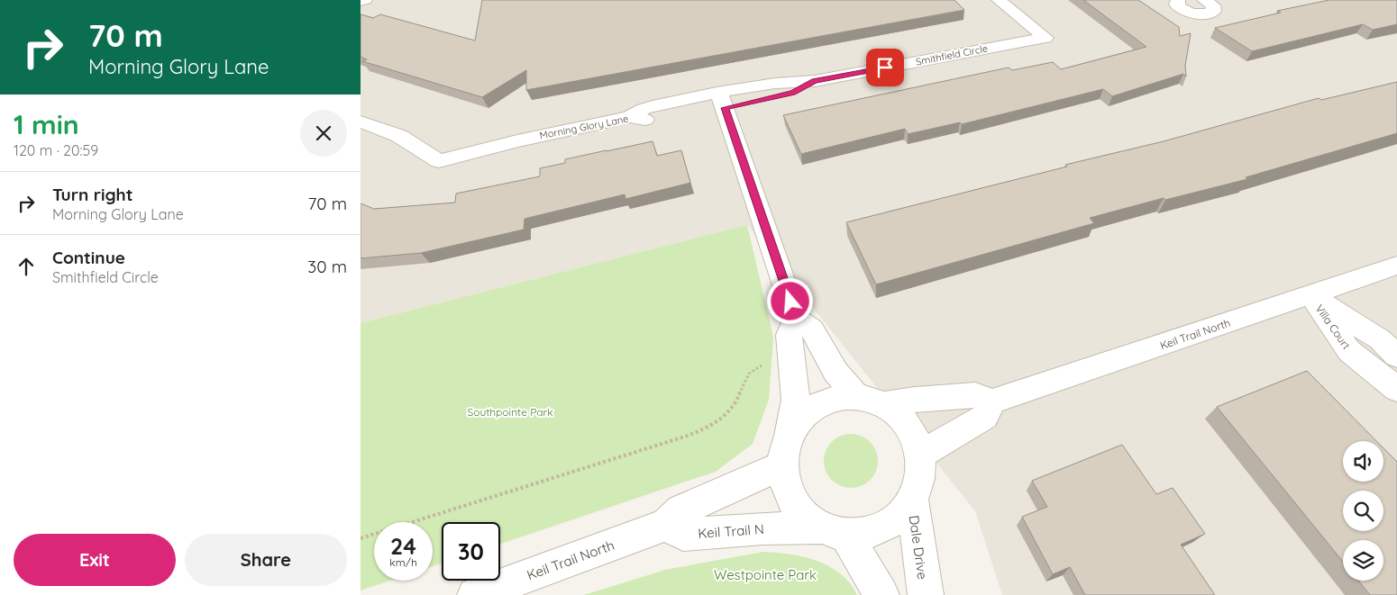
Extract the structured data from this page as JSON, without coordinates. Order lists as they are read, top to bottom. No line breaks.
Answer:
{"streets":{"street":["Smithfield Circle","Morning Glory Lane","Villa Court","Keil Trail North","Keil Trail N","Dale Drive"]},"crossings":[["Smithfield Circle","Morning Glory Lane"],["Villa Court","Keil Trail North"],["Keil Trail North","Keil Trail N"],["Keil Trail N","Dale Drive"]],"parks":["Southpointe Park","Westpointe Park"],"page":{"turn":["70 m","Morning Glory Lane"],"heading":["1 min","120 m · 20:59"],"list":[{"name":"Turn right","note":"Morning Glory Lane","value":"70 m"},{"name":"Continue","note":"Smithfield Circle","value":"30 m"}],"speed":"24 km/h","limit":"30","buttons":["Exit","Share"]}}
